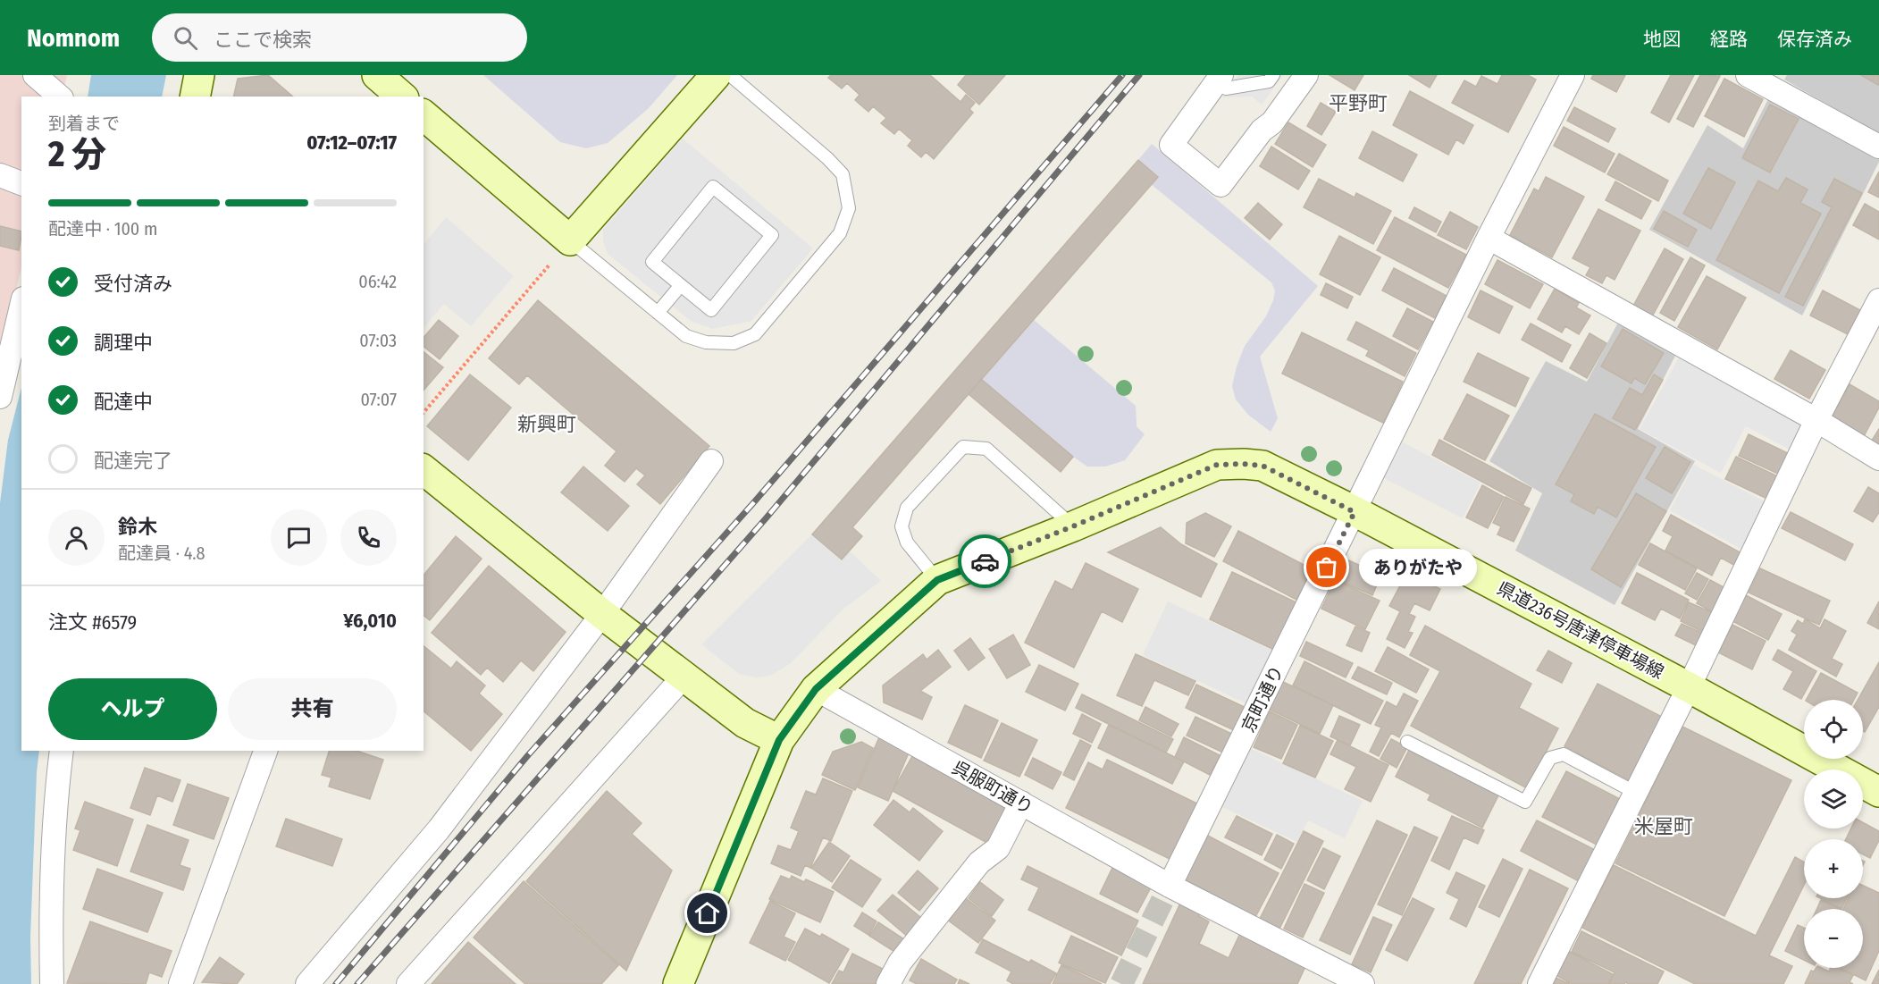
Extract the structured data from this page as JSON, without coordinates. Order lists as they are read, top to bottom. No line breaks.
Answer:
{"streets":{"main road":["県道236号唐津停車場線"],"street":["京町通り","呉服町通り"]},"crossings":[["県道236号唐津停車場線","京町通り"],["県道236号唐津停車場線","呉服町通り"],["京町通り","呉服町通り"]],"districts":["平野町","新興町","米屋町"],"places":["ありがたや"],"page":{"header":"Nomnom","search":"ここで検索","nav":["地図","経路","保存済み"],"heading":["2 分","到着まで","07:12–07:17"],"panel":["鈴木","配達員 · 4.8","注文 #6579","¥6,010"],"bar":"配達中 · 100 m","list":[["受付済み","06:42"],["調理中","07:03"],["配達中","07:07"],"配達完了"],"bubble":"ありがたや","buttons":["ヘルプ","共有"],"map_buttons":["+","−"]}}
